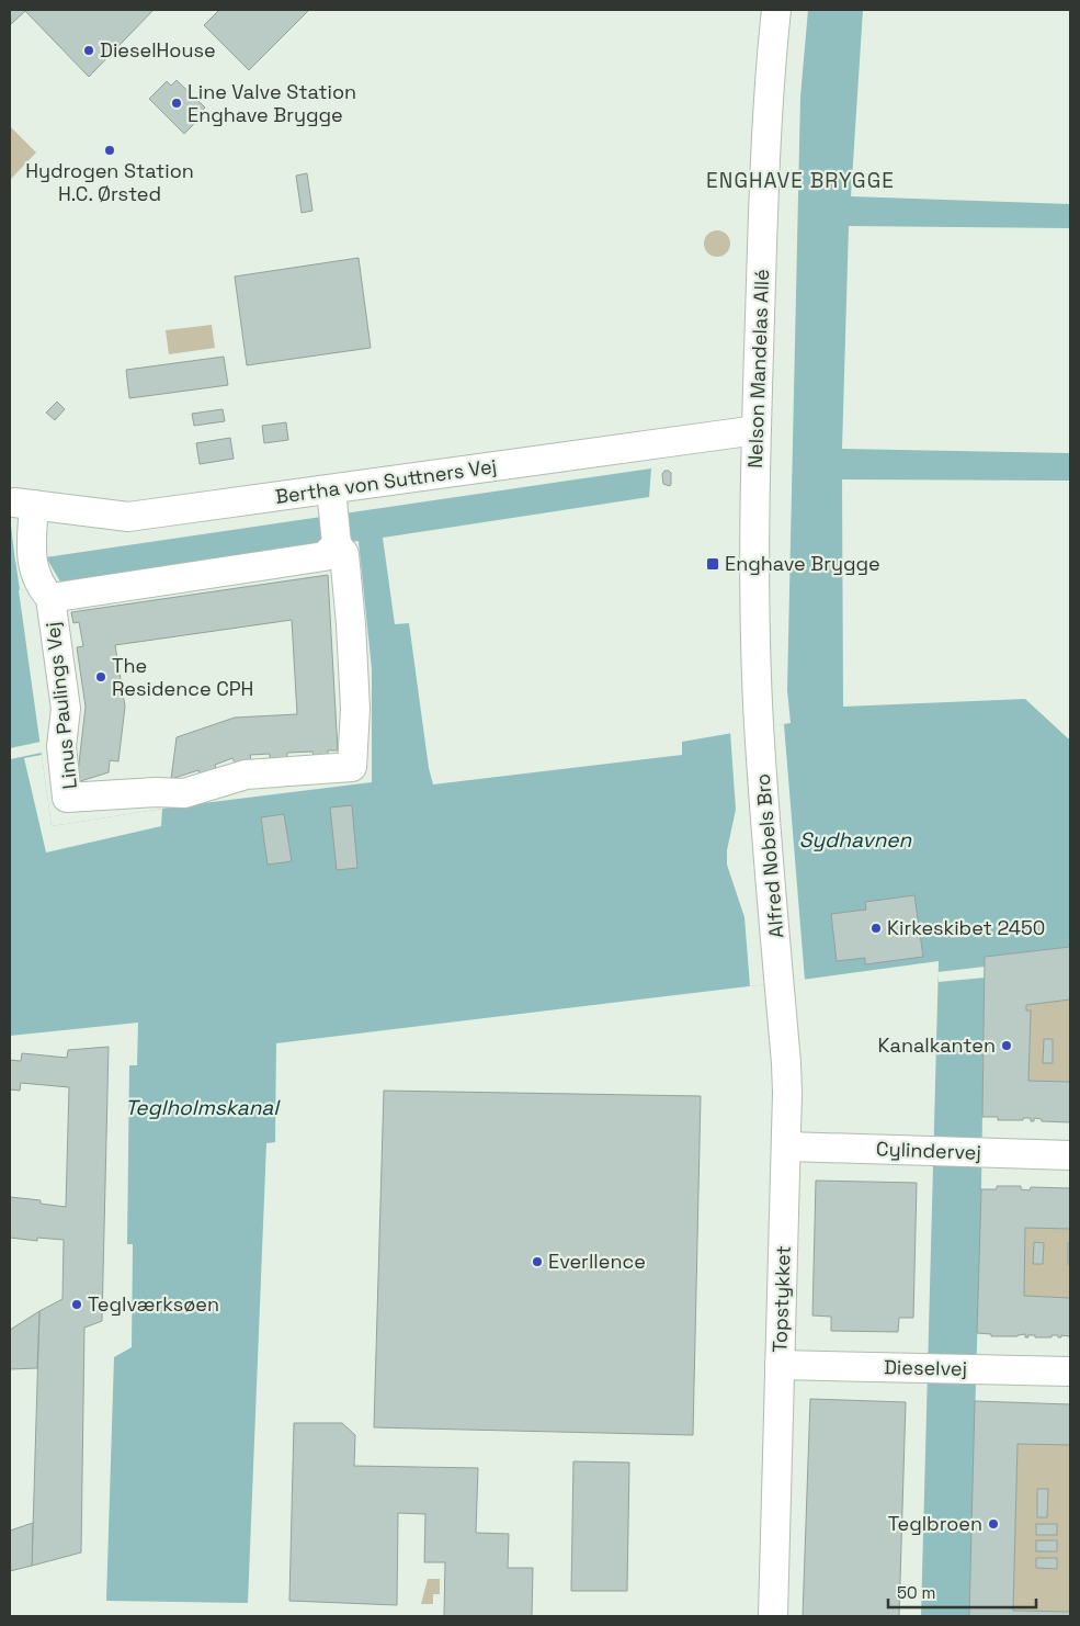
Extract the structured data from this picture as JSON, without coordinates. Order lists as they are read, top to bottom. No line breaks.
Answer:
{"streets":{"street":["Nelson Mandelas Allé","Bertha von Suttners Vej","Linus Paulings Vej","Alfred Nobels Bro","Cylindervej","Topstykket","Dieselvej"]},"crossings":[["Nelson Mandelas Allé","Bertha von Suttners Vej"],["Nelson Mandelas Allé","Alfred Nobels Bro"],["Bertha von Suttners Vej","Linus Paulings Vej"],["Alfred Nobels Bro","Topstykket"],["Cylindervej","Topstykket"],["Topstykket","Dieselvej"]],"districts":["ENGHAVE BRYGGE"],"water":["Sydhavnen","Teglholmskanal"],"places":{"other":["DieselHouse","Line Valve Station Enghave Brygge","Hydrogen Station H.C. Ørsted","The Residence CPH","Kirkeskibet 2450","Kanalkanten","Everllence","Teglværksøen","Teglbroen"],"transit":["Enghave Brygge"]},"scale_bar":"50 m"}
